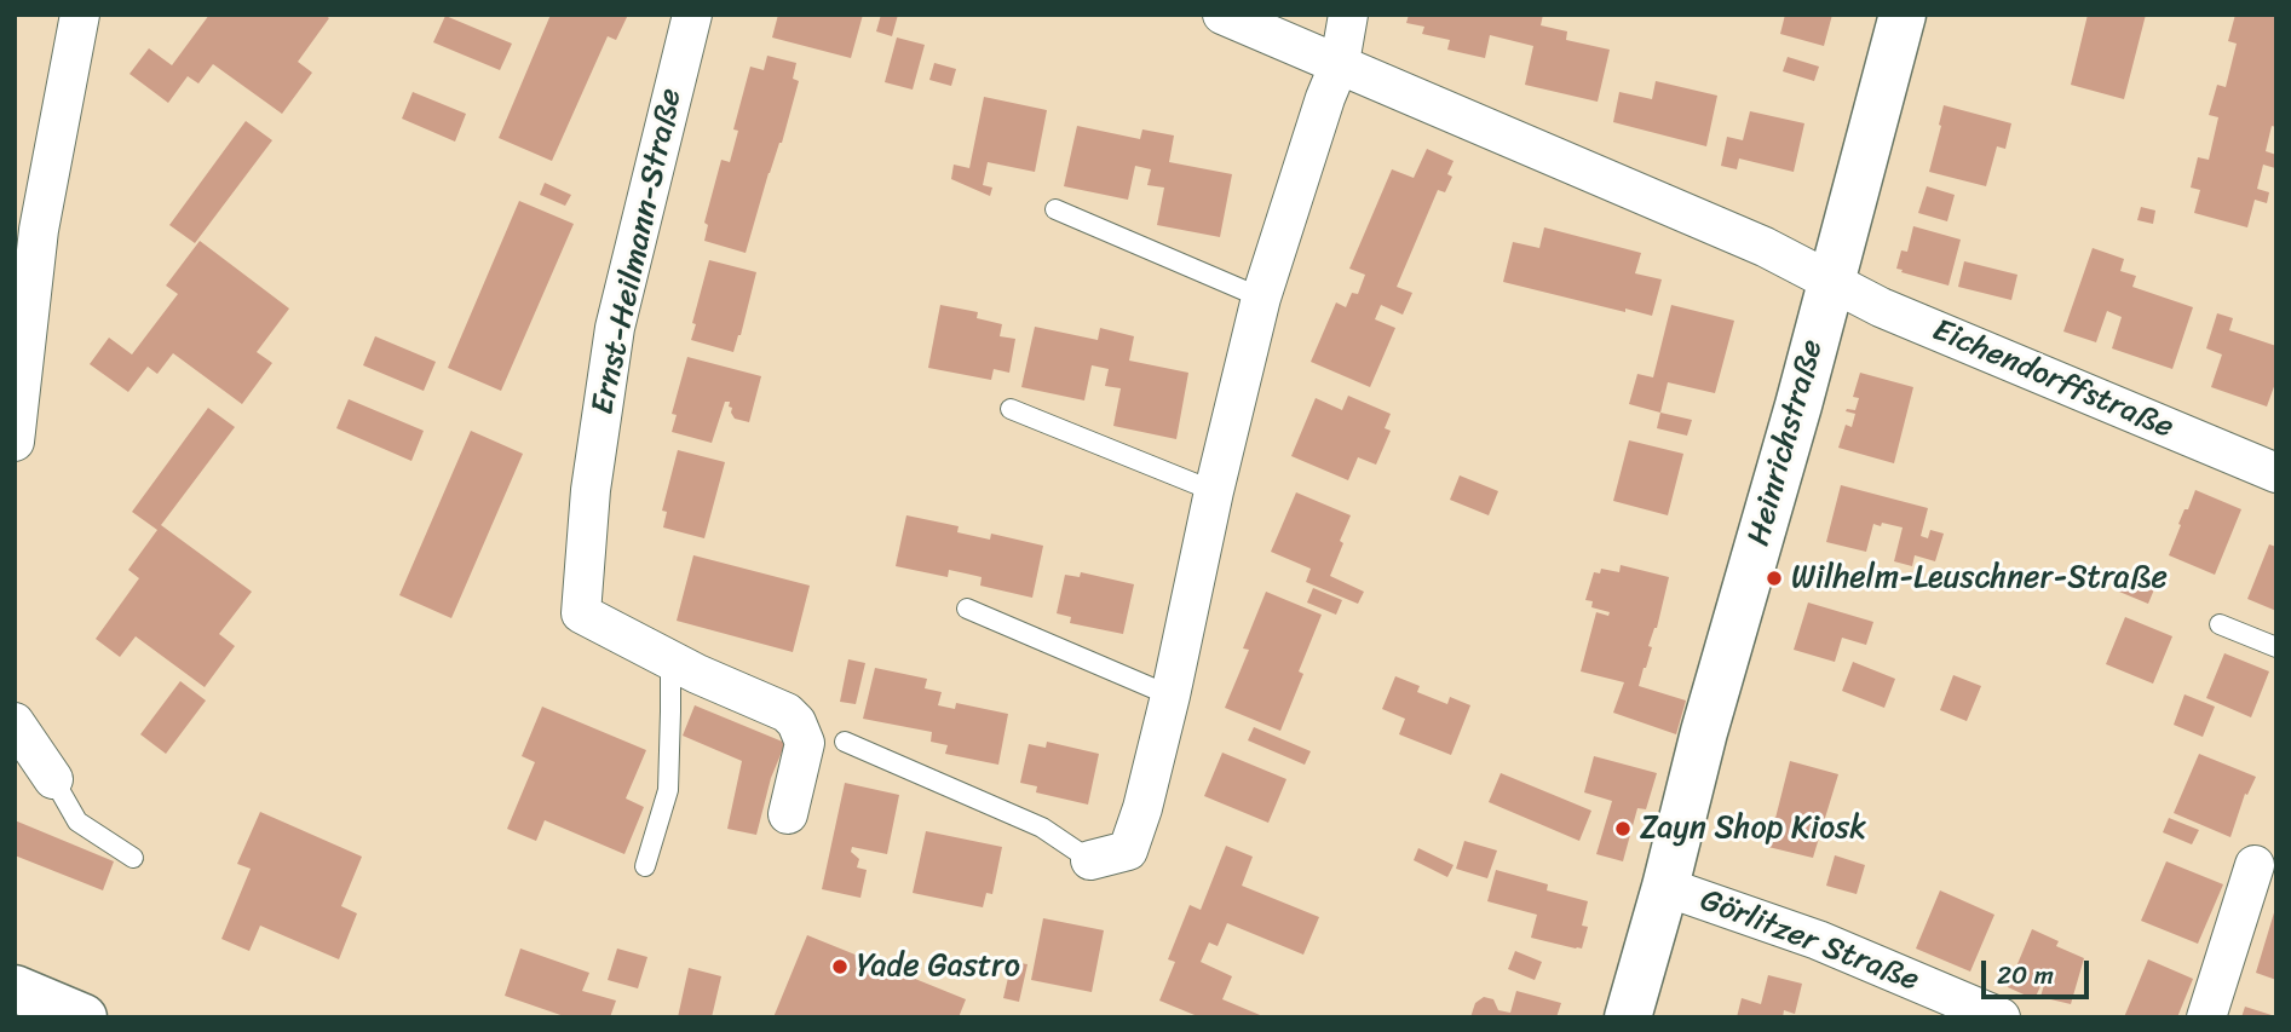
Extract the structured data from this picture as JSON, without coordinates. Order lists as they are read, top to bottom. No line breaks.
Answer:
{"streets":{"street":["Ernst-Heilmann-Straße","Eichendorffstraße","Heinrichstraße","Görlitzer Straße"]},"crossings":[["Eichendorffstraße","Heinrichstraße"],["Heinrichstraße","Görlitzer Straße"]],"places":["Wilhelm-Leuschner-Straße","Zayn Shop Kiosk","Yade Gastro"],"scale_bar":"20 m"}
